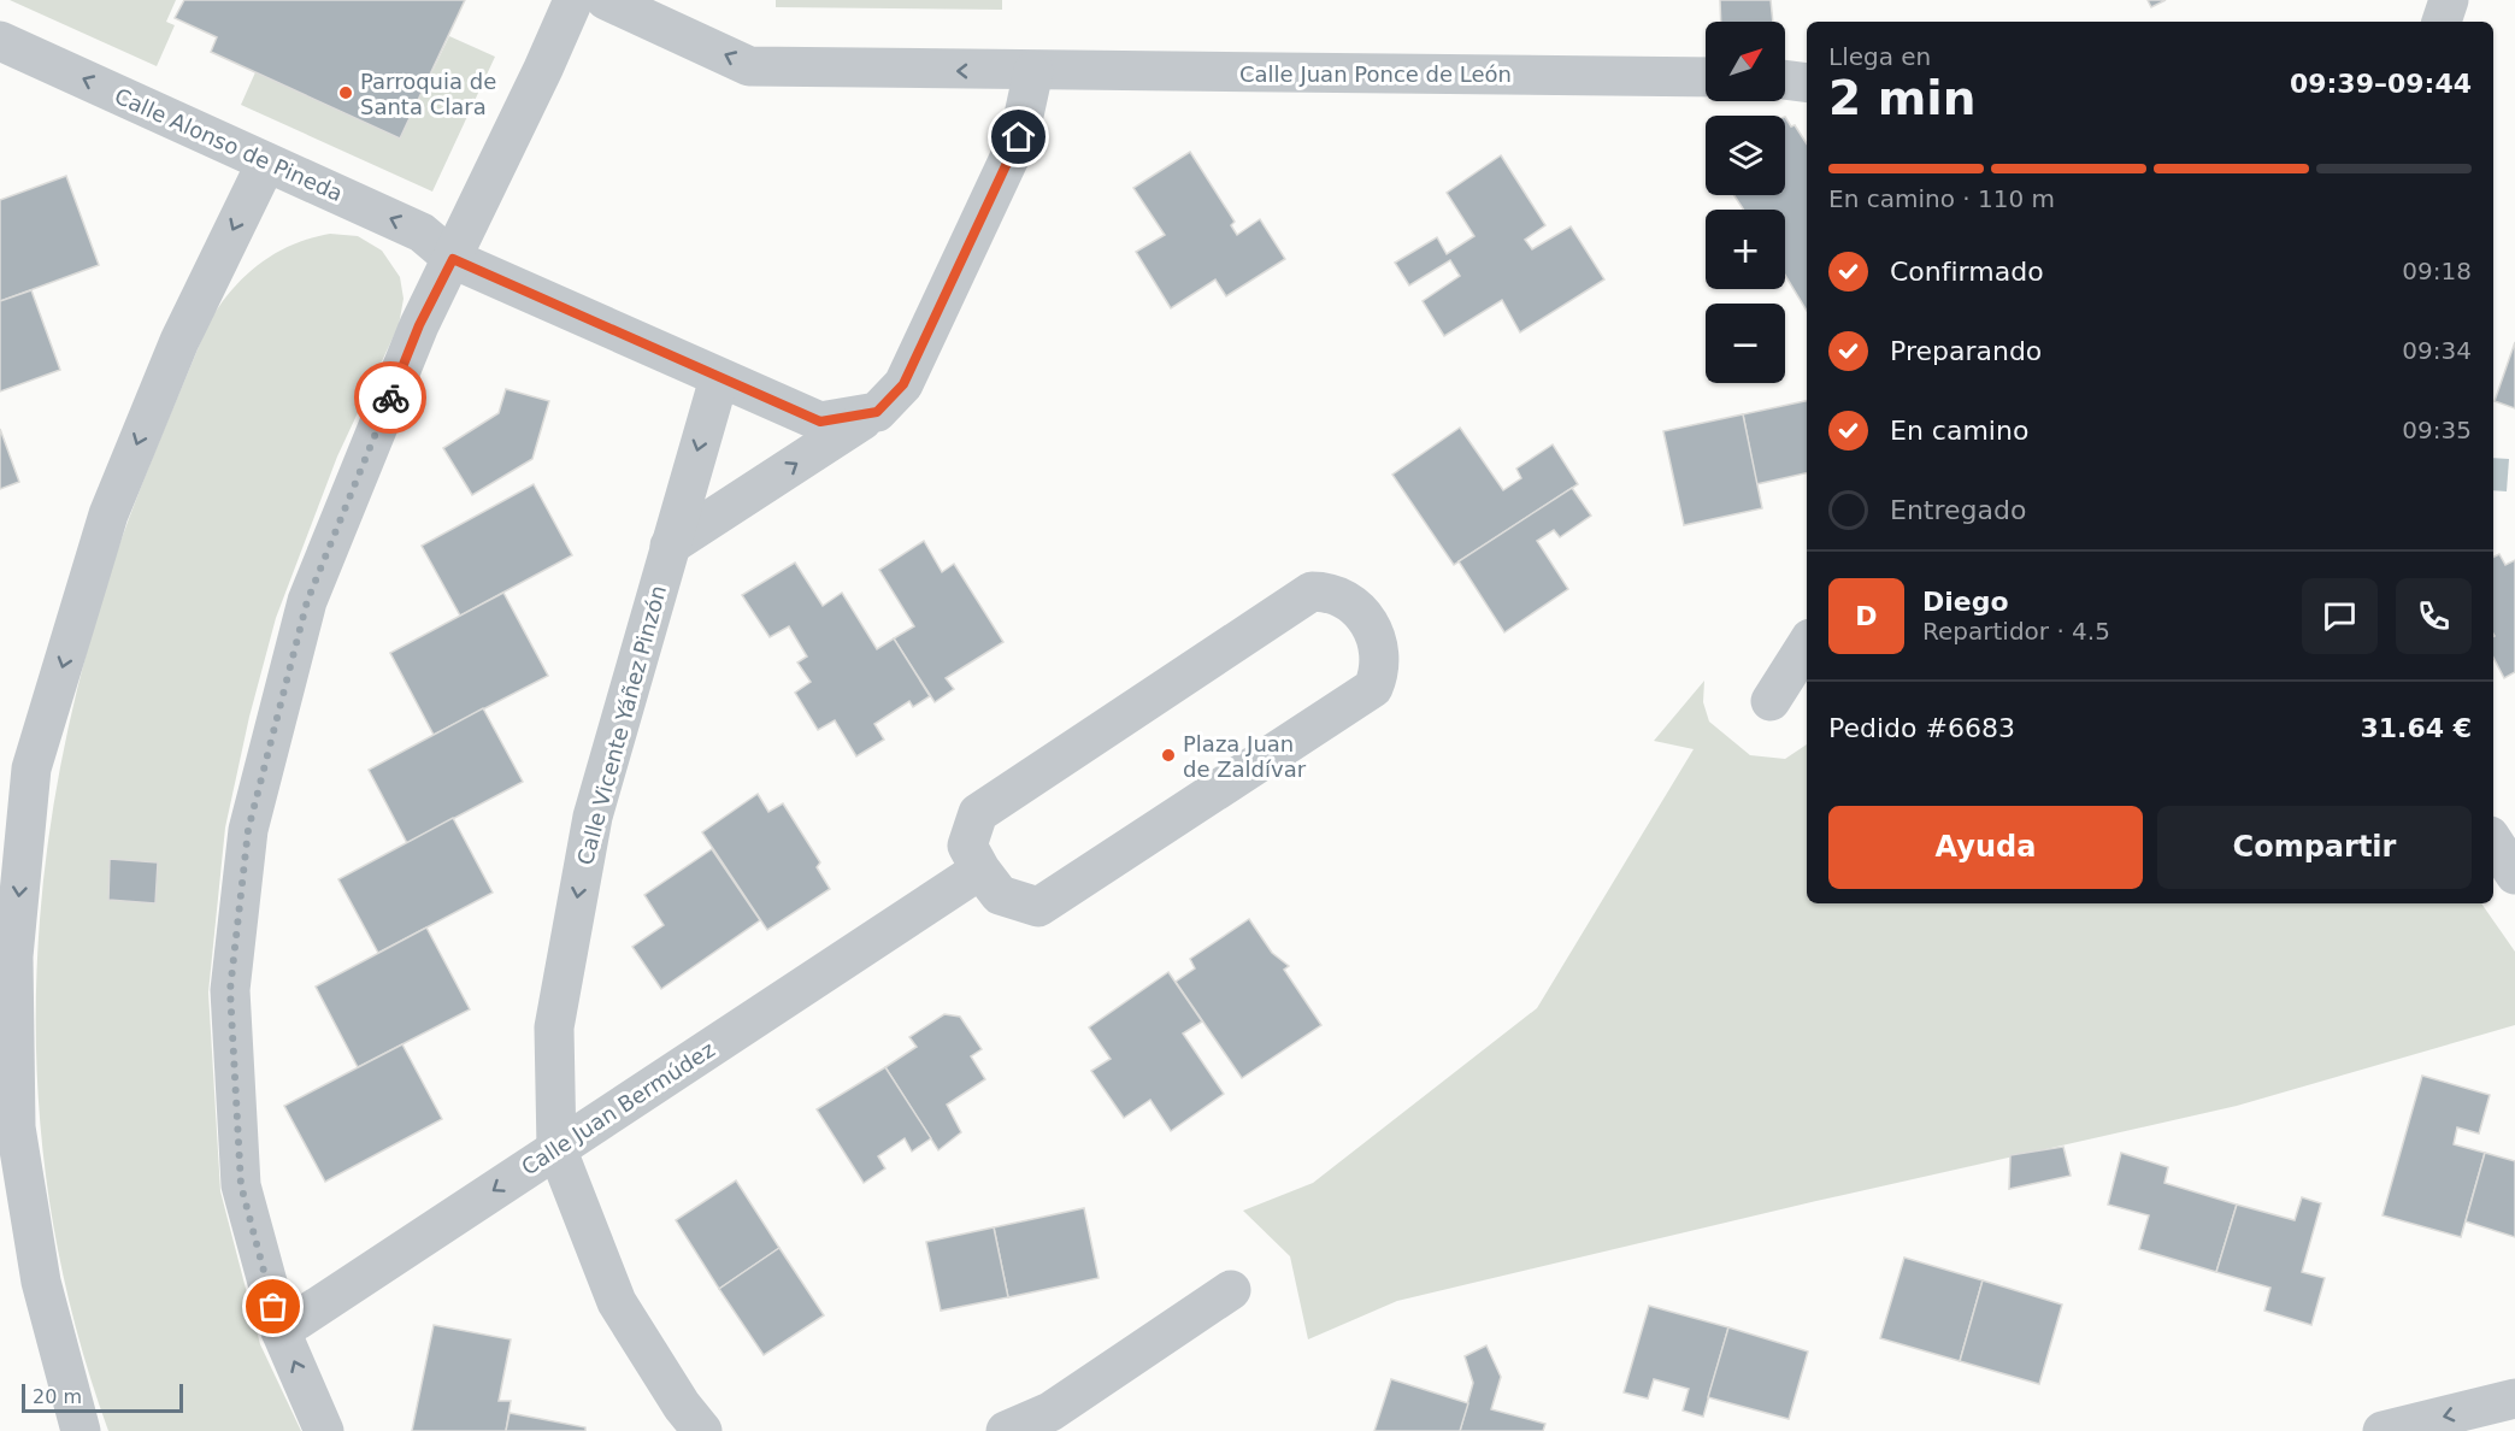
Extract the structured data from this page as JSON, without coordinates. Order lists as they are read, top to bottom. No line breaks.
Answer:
{"streets":{"street":["Calle Juan Ponce de León","Calle Alonso de Pineda","Calle Vicente Yáñez Pinzón","Calle Juan Bermúdez"]},"crossings":[["Calle Alonso de Pineda","Calle Vicente Yáñez Pinzón"],["Calle Vicente Yáñez Pinzón","Calle Juan Bermúdez"]],"one_way":["Calle Juan Ponce de León","Calle Alonso de Pineda","Calle Juan Bermúdez"],"places":["Parroquia de Santa Clara","Plaza Juan de Zaldívar"],"scale_bar":"20 m","north":"top right","page":{"map_buttons":["+","−"],"heading":["2 min","Llega en","09:39–09:44"],"panel":["Diego","Repartidor · 4.5","Pedido #6683","31.64 €"],"bar":"En camino · 110 m","list":[["Confirmado","09:18"],["Preparando","09:34"],["En camino","09:35"],"Entregado"],"round":"D","buttons":["Ayuda","Compartir"],"scale":"20 m"}}
